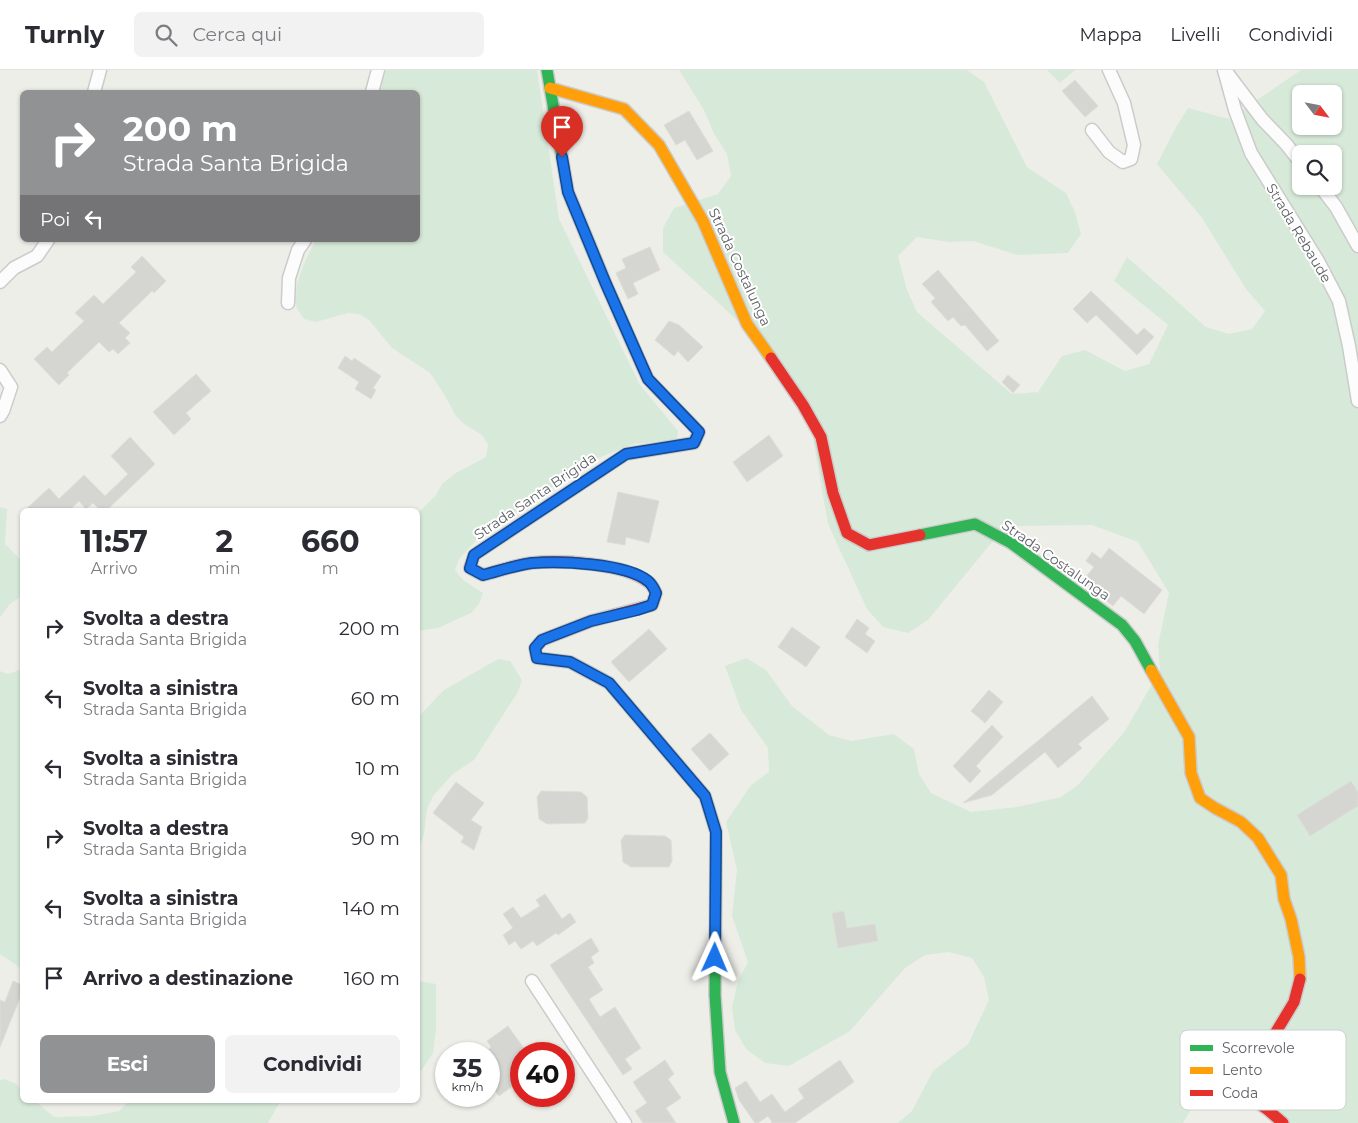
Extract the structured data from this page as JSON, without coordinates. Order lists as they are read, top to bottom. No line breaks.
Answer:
{"streets":{"street":["Strada Rebaude","Strada Costalunga","Strada Santa Brigida"]},"crossings":[["Strada Costalunga","Strada Santa Brigida"]],"legend":["Scorrevole","Lento","Coda"],"north":"bottom right","page":{"header":"Turnly","search":"Cerca qui","nav":["Mappa","Livelli","Condividi"],"turn":["200 m","Strada Santa Brigida"],"then":"Poi","eta":["11:57","Arrivo","2","min","660","m"],"list":[{"name":"Svolta a destra","note":"Strada Santa Brigida","value":"200 m"},{"name":"Svolta a sinistra","note":"Strada Santa Brigida","value":"60 m"},{"name":"Svolta a sinistra","note":"Strada Santa Brigida","value":"10 m"},{"name":"Svolta a destra","note":"Strada Santa Brigida","value":"90 m"},{"name":"Svolta a sinistra","note":"Strada Santa Brigida","value":"140 m"},{"name":"Arrivo a destinazione","value":"160 m"}],"buttons":["Esci","Condividi"],"speed":"35 km/h","limit":"40"}}
